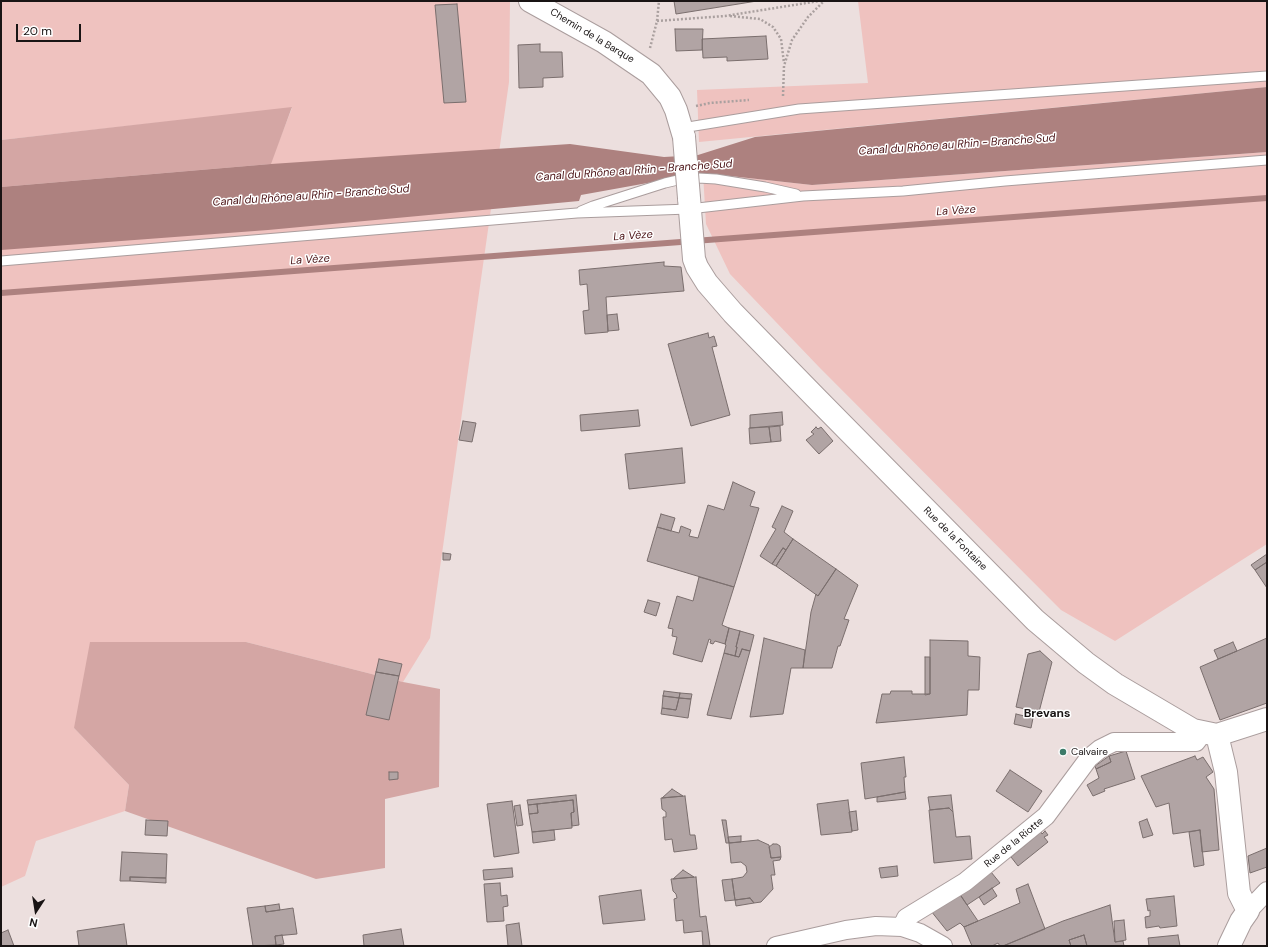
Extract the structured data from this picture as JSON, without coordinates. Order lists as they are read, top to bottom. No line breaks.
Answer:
{"streets":{"street":["Chemin de la Barque","Rue de la Fontaine","Rue de la Riotte"]},"crossings":[["Chemin de la Barque","Rue de la Fontaine"],["Rue de la Fontaine","Rue de la Riotte"]],"districts":["Brevans"],"water":["Canal du Rhône au Rhin - Branche Sud","La Vèze"],"places":["Calvaire"],"scale_bar":"20 m","north":"bottom"}
